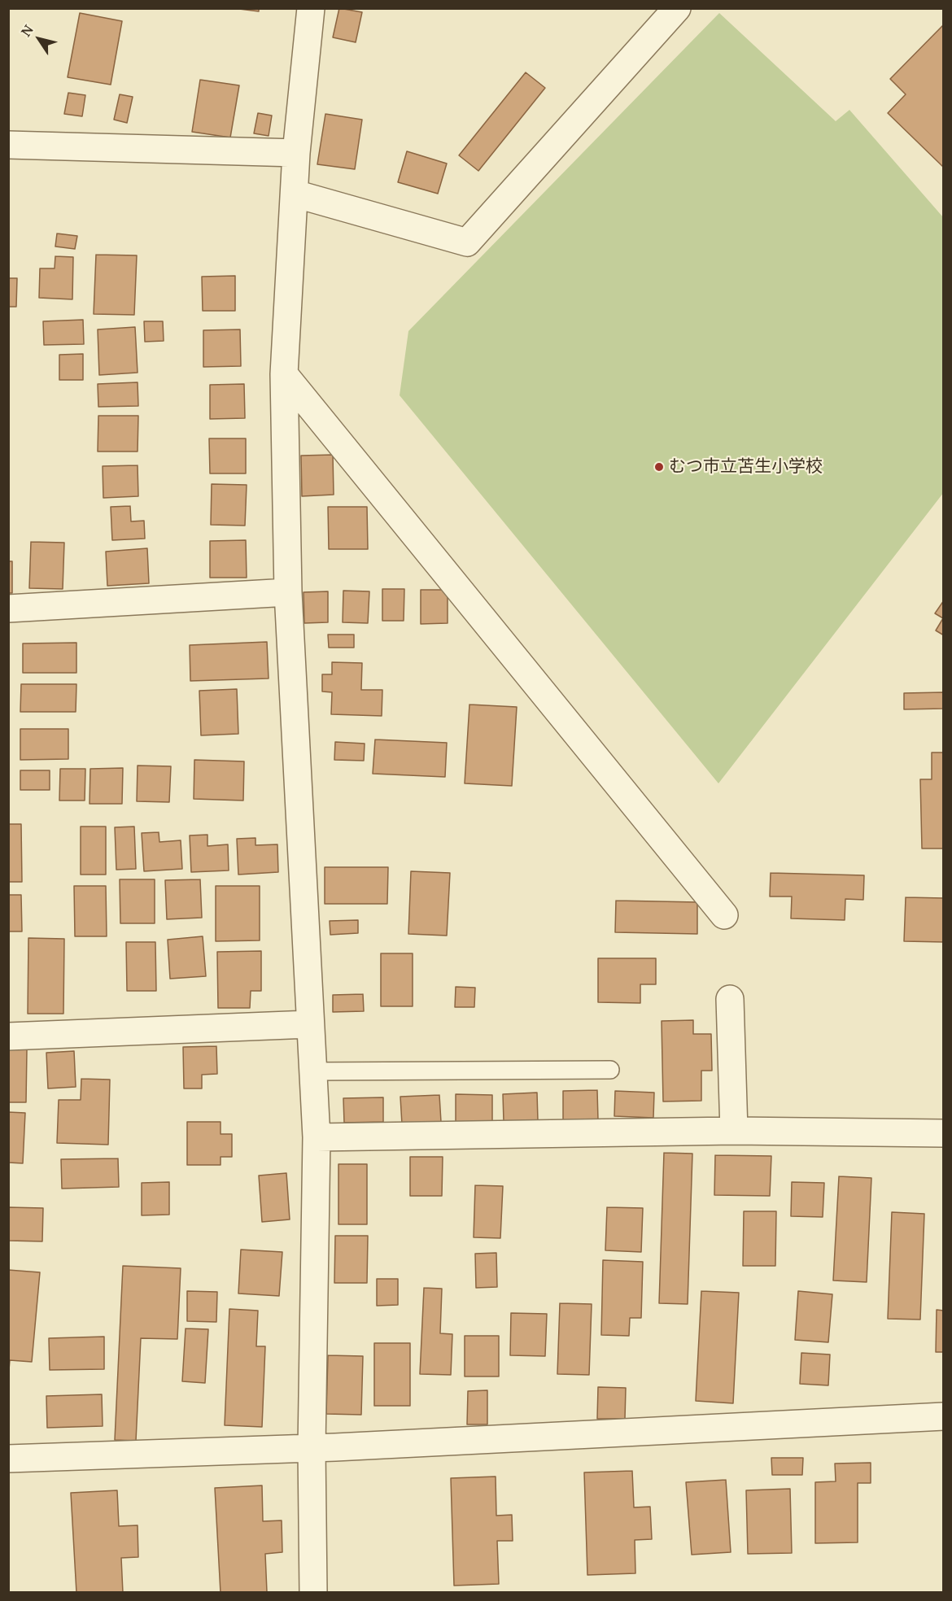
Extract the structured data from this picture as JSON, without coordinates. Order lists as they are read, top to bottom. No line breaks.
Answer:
{"places":["むつ市立苫生小学校"],"north":"top left"}
